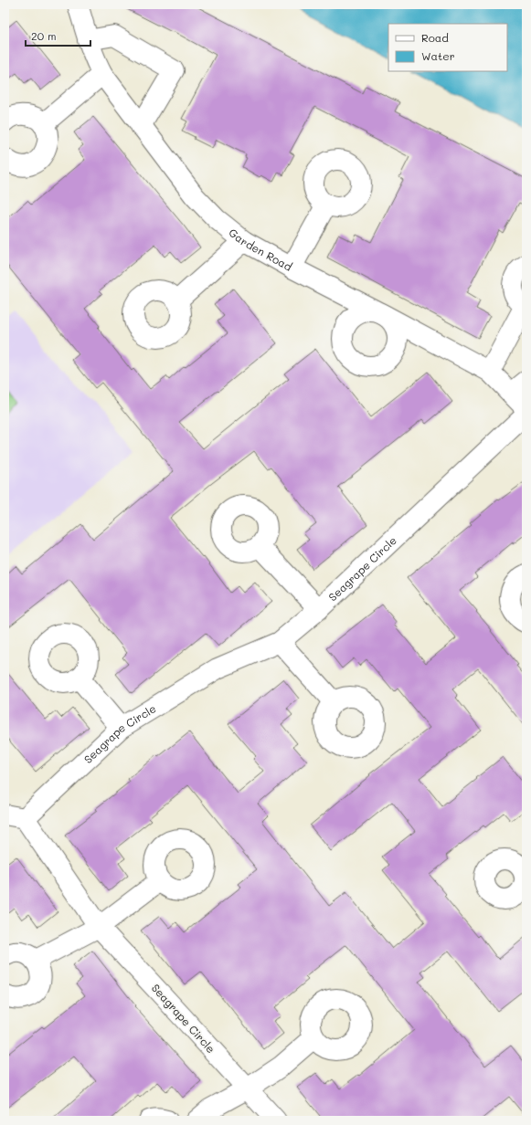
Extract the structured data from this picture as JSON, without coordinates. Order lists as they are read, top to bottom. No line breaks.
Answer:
{"streets":{"street":["Garden Road","Seagrape Circle"]},"legend":["Road","Water"],"scale_bar":"20 m"}
